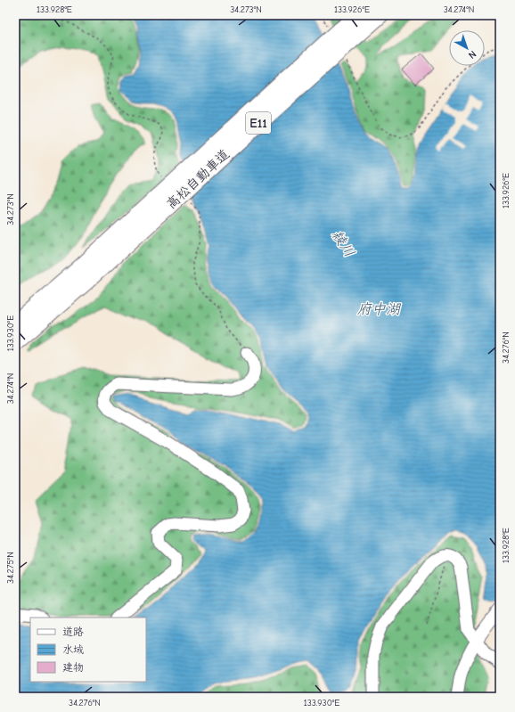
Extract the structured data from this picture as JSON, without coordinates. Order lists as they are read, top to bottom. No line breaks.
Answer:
{"streets":{"highway":["E11","高松自動車道"]},"water":["綾川","府中湖"],"legend":["道路","水域","建物"],"north":"bottom right","coordinates":["133.928°E","34.273°N","133.926°E","34.274°N","133.930°E","34.276°N","34.275°N"]}
